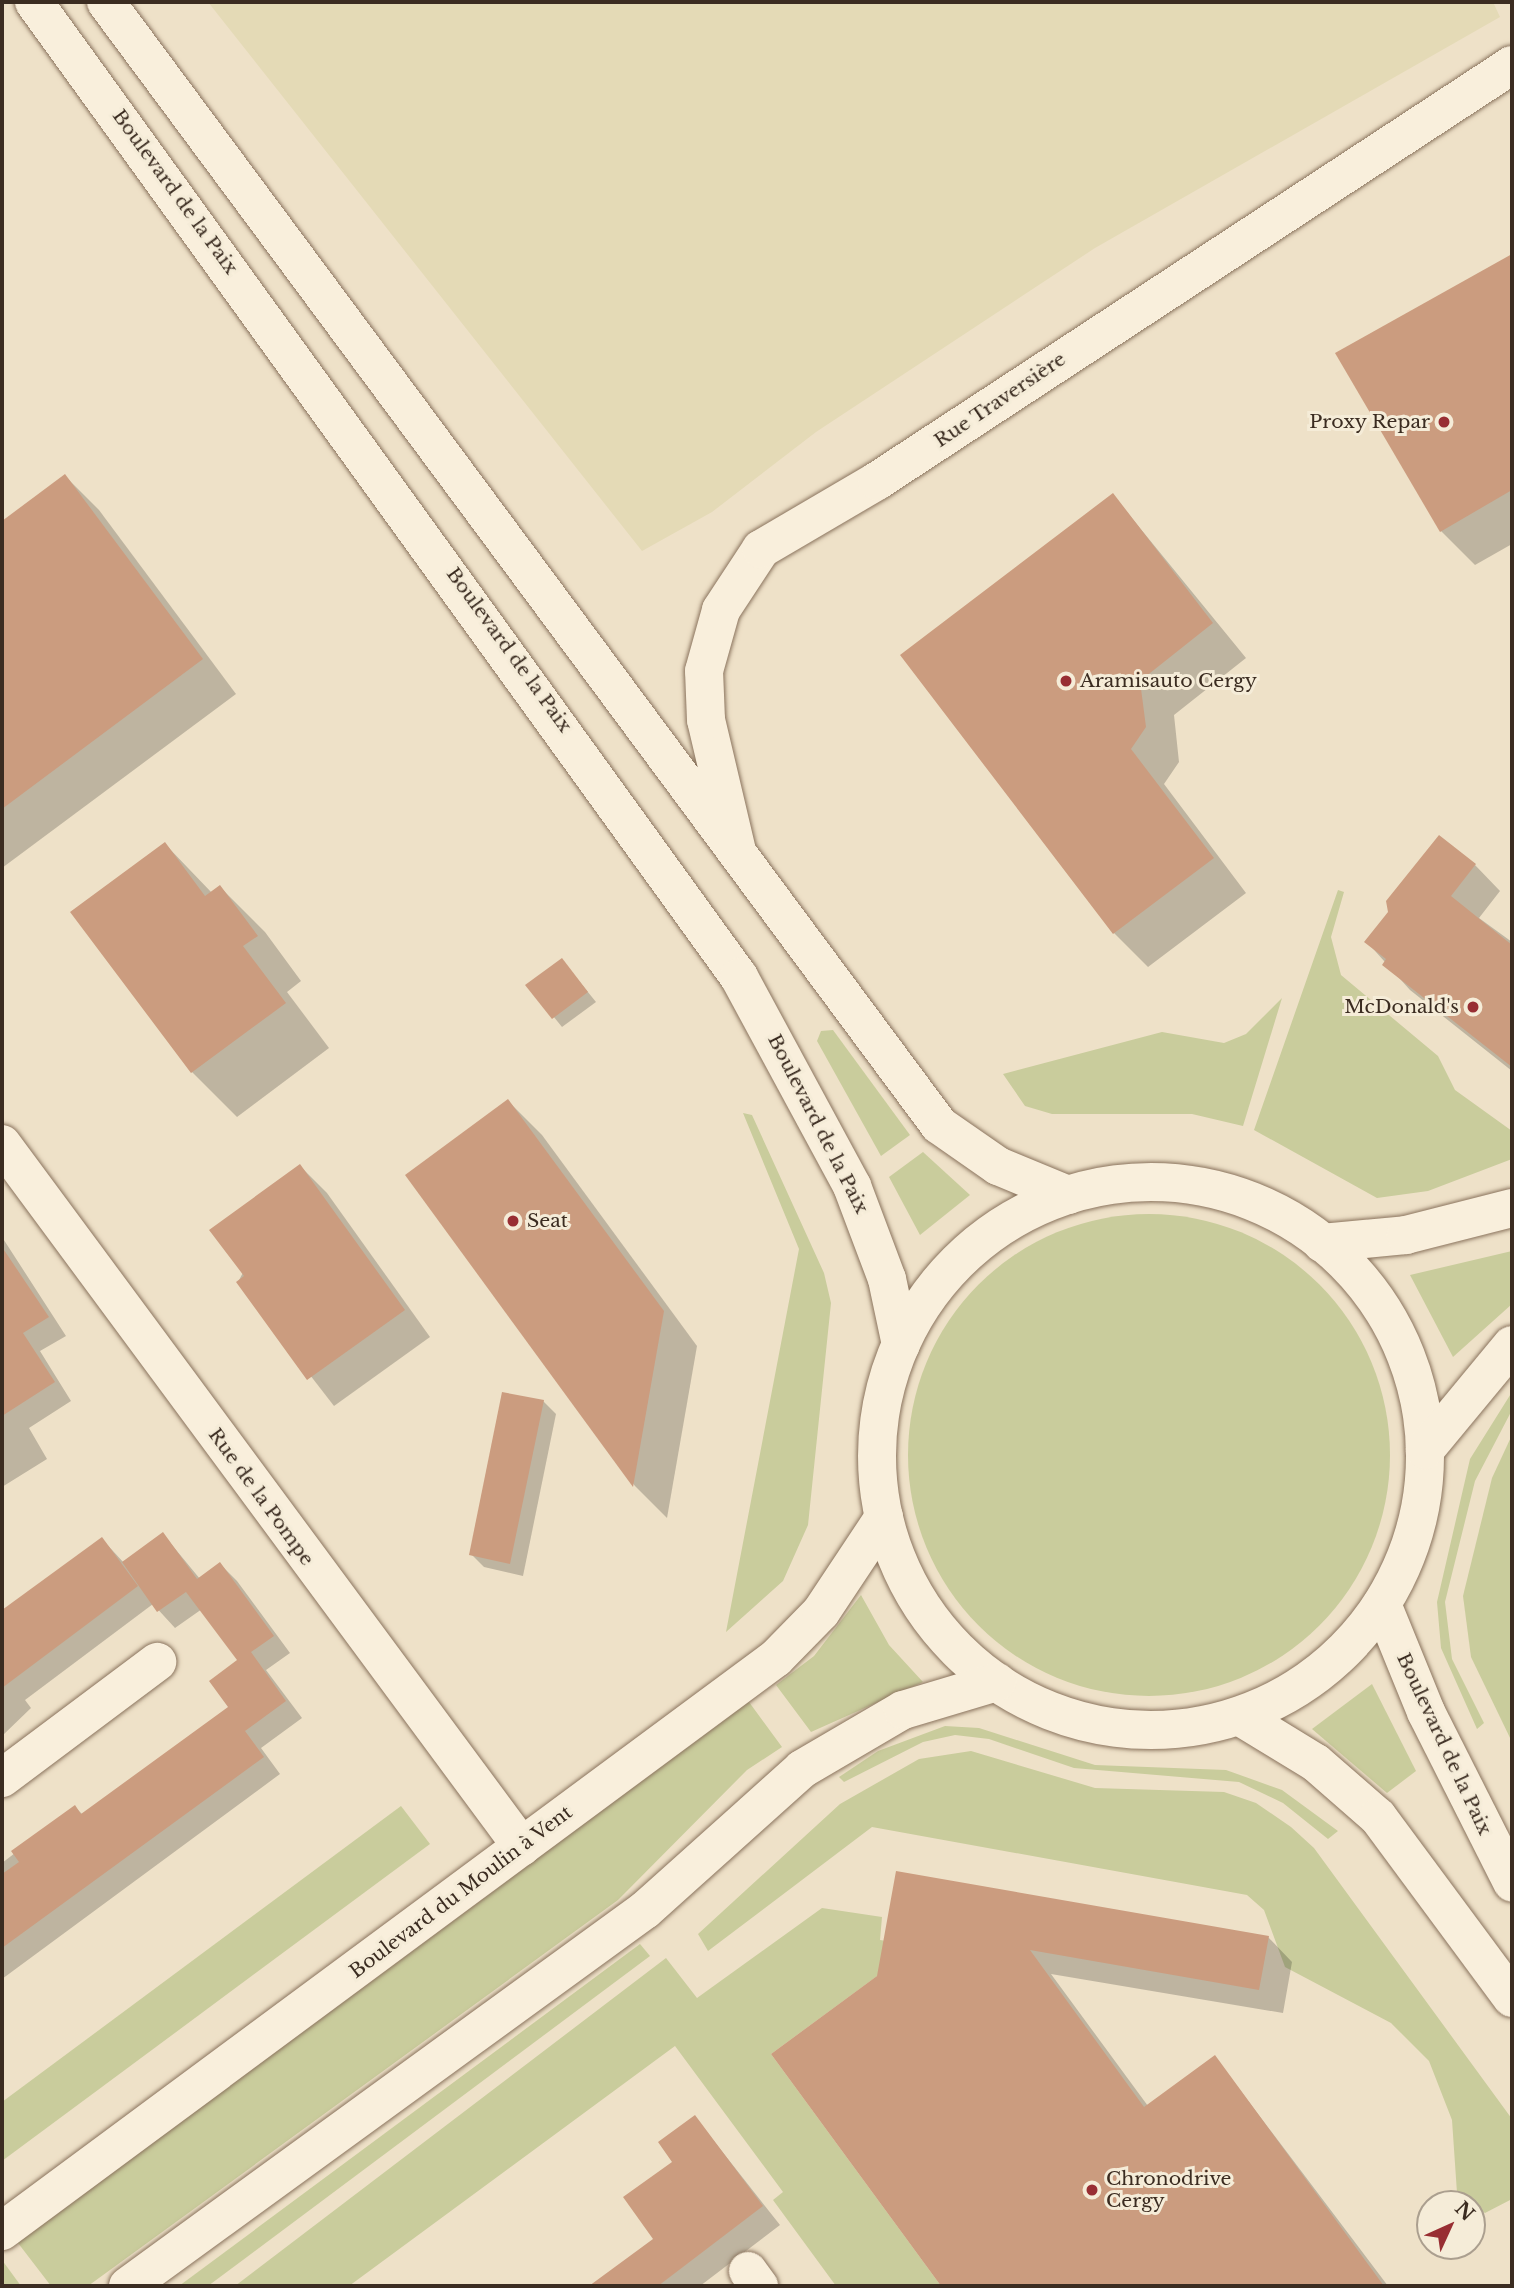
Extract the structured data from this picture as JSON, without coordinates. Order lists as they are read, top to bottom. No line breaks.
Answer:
{"streets":{"main road":["Boulevard de la Paix","Rue Traversière","Rue de la Pompe","Boulevard du Moulin à Vent"]},"crossings":[["Rue de la Pompe","Boulevard du Moulin à Vent"]],"places":["Proxy Repar","Aramisauto Cergy","McDonald's","Seat","Chronodrive Cergy"],"north":"top right"}
